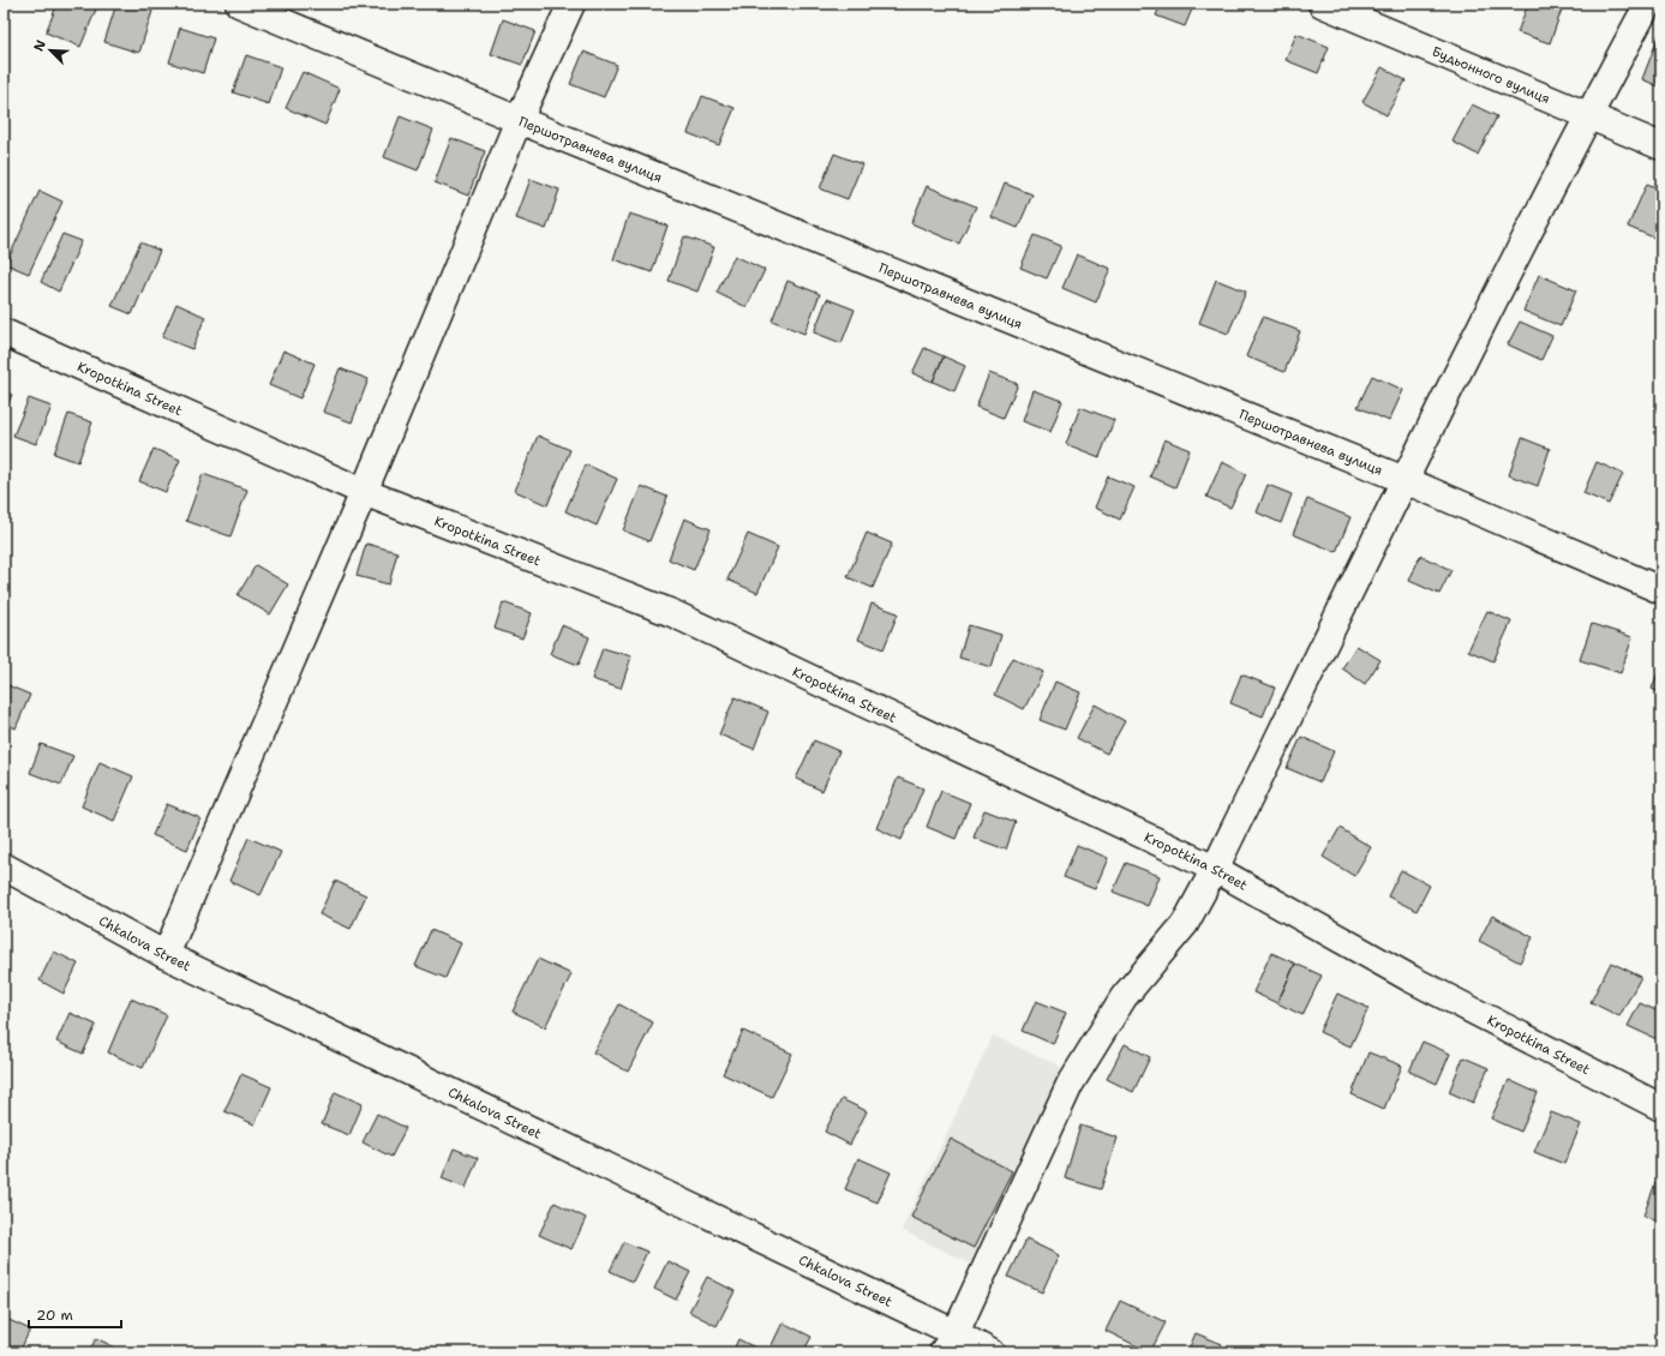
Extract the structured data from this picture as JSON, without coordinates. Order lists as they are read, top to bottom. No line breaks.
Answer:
{"streets":{"street":["Будьонного вулиця","Першотравнева вулиця","Kropotkina Street","Chkalova Street"]},"scale_bar":"20 m","north":"top left"}
